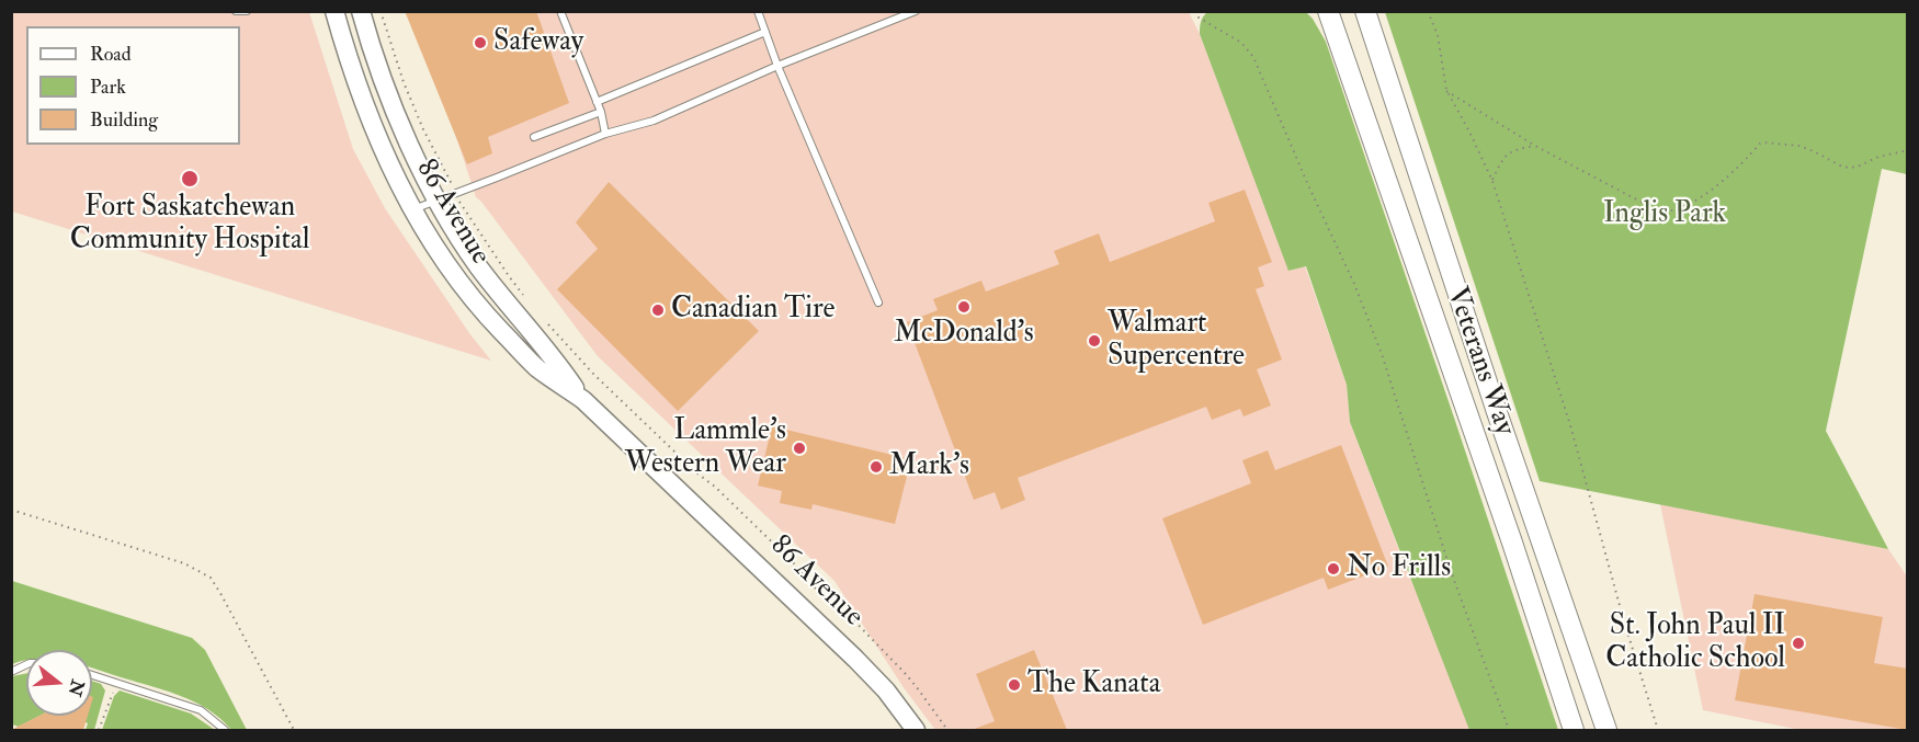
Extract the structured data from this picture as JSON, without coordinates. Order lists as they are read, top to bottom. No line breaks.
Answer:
{"streets":{"main road":["Veterans Way"],"street":["86 Avenue"]},"parks":["Inglis Park"],"places":["Safeway","Fort Saskatchewan Community Hospital","McDonald's","Canadian Tire","Walmart Supercentre","Lammle's Western Wear","Mark's","No Frills","St. John Paul II Catholic School","The Kanata"],"legend":["Road","Park","Building"],"north":"right"}
